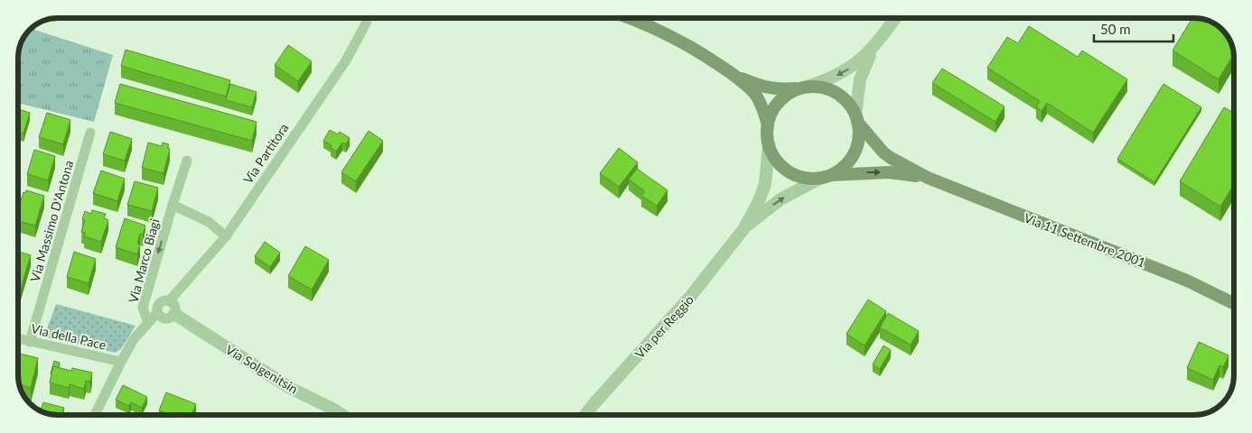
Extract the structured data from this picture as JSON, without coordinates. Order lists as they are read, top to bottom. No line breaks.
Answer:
{"streets":{"main road":["Via 11 Settembre 2001"],"street":["Via Partitora","Via Massimo D'Antona","Via Marco Biagi","Via per Reggio","Via della Pace","Via Solgenitsin"]},"crossings":[["Via Partitora","Via Marco Biagi"],["Via Partitora","Via della Pace"],["Via Partitora","Via Solgenitsin"],["Via Massimo D'Antona","Via della Pace"],["Via 11 Settembre 2001","Via per Reggio"]],"one_way":["Via Marco Biagi"],"scale_bar":"50 m"}
